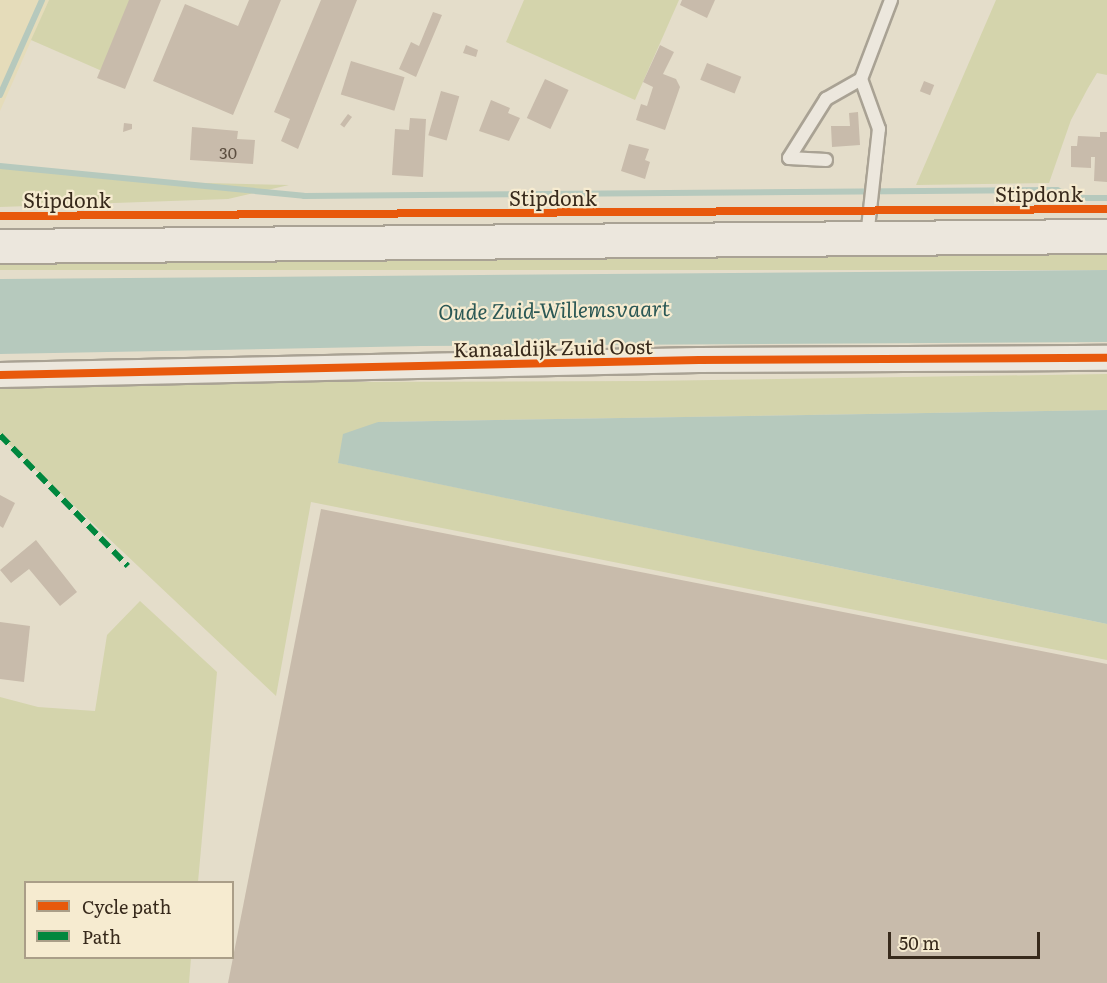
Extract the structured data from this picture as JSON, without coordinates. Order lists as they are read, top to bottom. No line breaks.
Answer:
{"streets":{"street":["Kanaaldijk Zuid Oost"],"cycle path":["Stipdonk"]},"water":["Oude Zuid-Willemsvaart"],"house_numbers":["30"],"legend":["Cycle path","Path"],"scale_bar":"50 m"}
